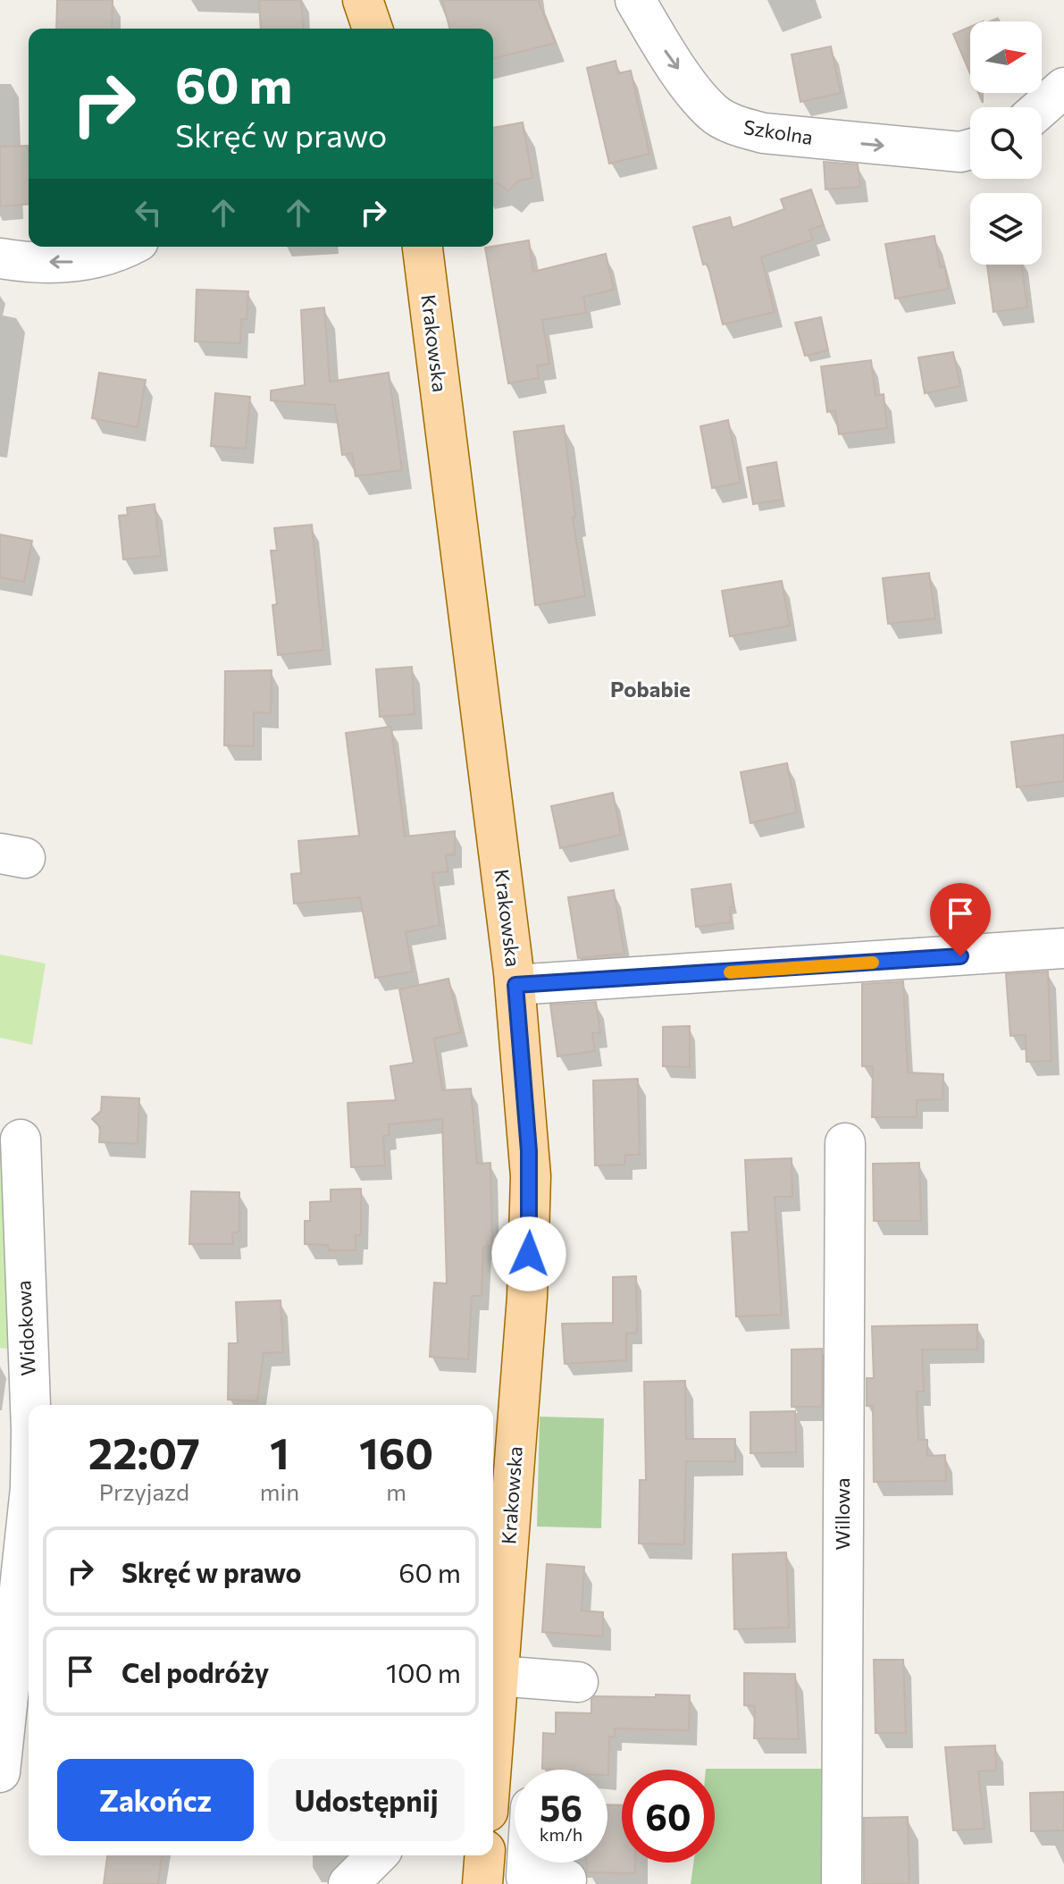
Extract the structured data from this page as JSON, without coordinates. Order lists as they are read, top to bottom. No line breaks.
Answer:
{"streets":{"main road":["Krakowska"],"street":["Szkolna","Widokowa","Willowa"]},"one_way":["Szkolna"],"districts":["Pobabie"],"north":"right","page":{"turn":["60 m","Skręć w prawo"],"eta":["22:07","Przyjazd","1","min","160","m"],"list":[{"name":"Skręć w prawo","value":"60 m"},{"name":"Cel podróży","value":"100 m"}],"buttons":["Zakończ","Udostępnij"],"speed":"56 km/h","limit":"60"}}
